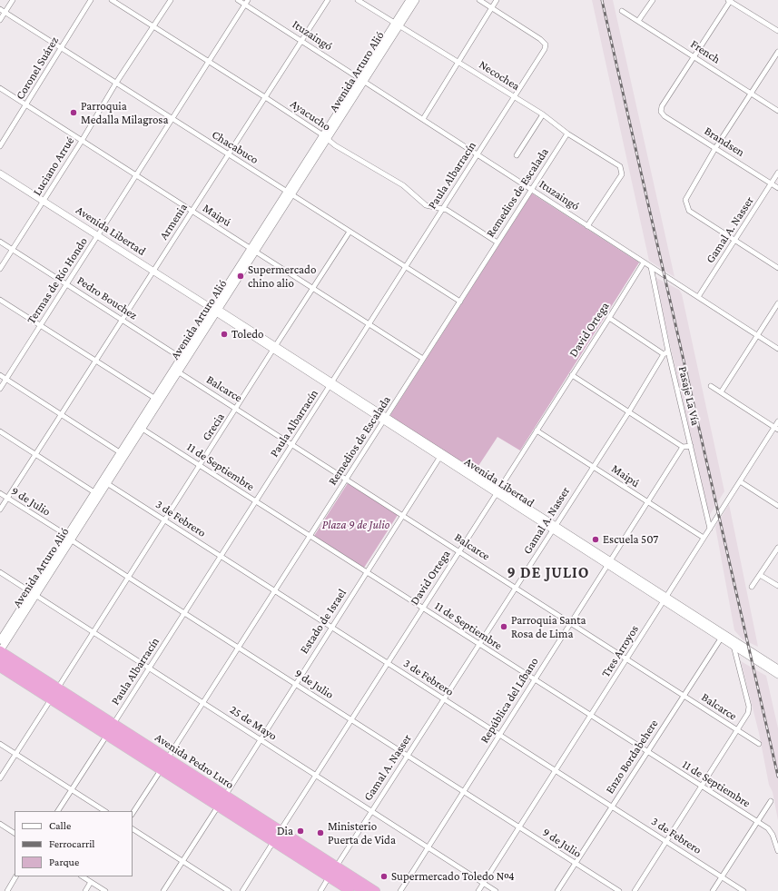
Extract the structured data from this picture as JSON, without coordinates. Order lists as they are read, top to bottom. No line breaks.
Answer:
{"streets":{"highway":["Avenida Pedro Luro"],"main road":["Avenida Arturo Alió","Avenida Libertad"],"street":["Ituzaingó","French","Coronel Suárez","Necochea","Ayacucho","Brandsen","Chacabuco","Luciano Arrué","Paula Albarracín","Remedios de Escalada","Maipú","Armenia","Gamal A. Nasser","Termas de Río Hondo","Pedro Bouchez","David Ortega","Balcarce","Pasaje La Vía","Grecia","11 de Septiembre","9 de Julio","3 de Febrero","Estado de Israel","Tres Arroyos","República del Líbano","25 de Mayo","Enzo Bordabehere"]},"crossings":[["Ituzaingó","Avenida Arturo Alió"],["Ituzaingó","Necochea"],["Ituzaingó","Paula Albarracín"],["Ituzaingó","Remedios de Escalada"],["Ituzaingó","Armenia"],["Ituzaingó","Gamal A. Nasser"],["Ituzaingó","Termas de Río Hondo"],["Ituzaingó","David Ortega"],["Ituzaingó","Pasaje La Vía"],["French","Brandsen"],["Coronel Suárez","Chacabuco"],["Coronel Suárez","Maipú"],["Avenida Arturo Alió","Necochea"],["Avenida Arturo Alió","Ayacucho"],["Avenida Arturo Alió","Chacabuco"],["Avenida Arturo Alió","Maipú"],["Avenida Arturo Alió","Avenida Libertad"],["Avenida Arturo Alió","Pedro Bouchez"],["Avenida Arturo Alió","Balcarce"],["Avenida Arturo Alió","11 de Septiembre"],["Avenida Arturo Alió","9 de Julio"],["Avenida Arturo Alió","3 de Febrero"],["Avenida Arturo Alió","25 de Mayo"],["Avenida Arturo Alió","Avenida Pedro Luro"],["Necochea","Paula Albarracín"],["Necochea","Remedios de Escalada"],["Ayacucho","Luciano Arrué"],["Ayacucho","Paula Albarracín"],["Ayacucho","Remedios de Escalada"],["Ayacucho","Armenia"],["Ayacucho","Termas de Río Hondo"],["Brandsen","Gamal A. Nasser"],["Chacabuco","Luciano Arrué"],["Chacabuco","Paula Albarracín"],["Chacabuco","Remedios de Escalada"],["Chacabuco","Armenia"],["Chacabuco","Termas de Río Hondo"],["Chacabuco","Grecia"],["Luciano Arrué","Maipú"],["Luciano Arrué","Avenida Libertad"],["Luciano Arrué","Pedro Bouchez"],["Paula Albarracín","Maipú"],["Paula Albarracín","Avenida Libertad"],["Paula Albarracín","Balcarce"],["Paula Albarracín","11 de Septiembre"],["Paula Albarracín","9 de Julio"],["Paula Albarracín","3 de Febrero"],["Paula Albarracín","25 de Mayo"],["Paula Albarracín","Avenida Pedro Luro"],["Remedios de Escalada","Maipú"],["Remedios de Escalada","Avenida Libertad"],["Remedios de Escalada","Balcarce"],["Remedios de Escalada","11 de Septiembre"],["Remedios de Escalada","9 de Julio"],["Remedios de Escalada","3 de Febrero"],["Remedios de Escalada","25 de Mayo"],["Remedios de Escalada","Avenida Pedro Luro"],["Maipú","Armenia"],["Maipú","Gamal A. Nasser"],["Maipú","Termas de Río Hondo"],["Maipú","David Ortega"],["Maipú","Grecia"],["Maipú","Tres Arroyos"],["Maipú","República del Líbano"],["Armenia","Avenida Libertad"],["Armenia","Pedro Bouchez"],["Armenia","9 de Julio"],["Gamal A. Nasser","Avenida Libertad"],["Gamal A. Nasser","Balcarce"],["Gamal A. Nasser","Pasaje La Vía"],["Gamal A. Nasser","11 de Septiembre"],["Gamal A. Nasser","9 de Julio"],["Gamal A. Nasser","3 de Febrero"],["Gamal A. Nasser","25 de Mayo"],["Gamal A. Nasser","Avenida Pedro Luro"],["Avenida Libertad","Termas de Río Hondo"],["Avenida Libertad","David Ortega"],["Avenida Libertad","Grecia"],["Avenida Libertad","Estado de Israel"],["Avenida Libertad","Tres Arroyos"],["Avenida Libertad","República del Líbano"],["Avenida Libertad","Enzo Bordabehere"],["Termas de Río Hondo","Pedro Bouchez"],["David Ortega","Balcarce"],["David Ortega","11 de Septiembre"],["David Ortega","9 de Julio"],["David Ortega","3 de Febrero"],["David Ortega","25 de Mayo"],["David Ortega","Avenida Pedro Luro"],["Balcarce","Grecia"],["Balcarce","Estado de Israel"],["Balcarce","Tres Arroyos"],["Balcarce","República del Líbano"],["Balcarce","Enzo Bordabehere"],["Pasaje La Vía","Tres Arroyos"],["Grecia","11 de Septiembre"],["Grecia","9 de Julio"],["Grecia","3 de Febrero"],["Grecia","25 de Mayo"],["Grecia","Avenida Pedro Luro"],["11 de Septiembre","Estado de Israel"],["11 de Septiembre","Tres Arroyos"],["11 de Septiembre","República del Líbano"],["11 de Septiembre","Enzo Bordabehere"],["9 de Julio","Estado de Israel"],["9 de Julio","Tres Arroyos"],["9 de Julio","República del Líbano"],["9 de Julio","Enzo Bordabehere"],["3 de Febrero","Estado de Israel"],["3 de Febrero","Tres Arroyos"],["3 de Febrero","República del Líbano"],["3 de Febrero","Enzo Bordabehere"],["Estado de Israel","25 de Mayo"],["Estado de Israel","Avenida Pedro Luro"],["Tres Arroyos","25 de Mayo"],["República del Líbano","25 de Mayo"]],"districts":["9 DE JULIO"],"parks":["Plaza 9 de Julio"],"places":["Parroquia Medalla Milagrosa","Supermercado chino alio","Toledo","Escuela 507","Parroquia Santa Rosa de Lima","Dia","Ministerio Puerta de Vida","Supermercado Toledo Nº4"],"legend":["Calle","Ferrocarril","Parque"]}
